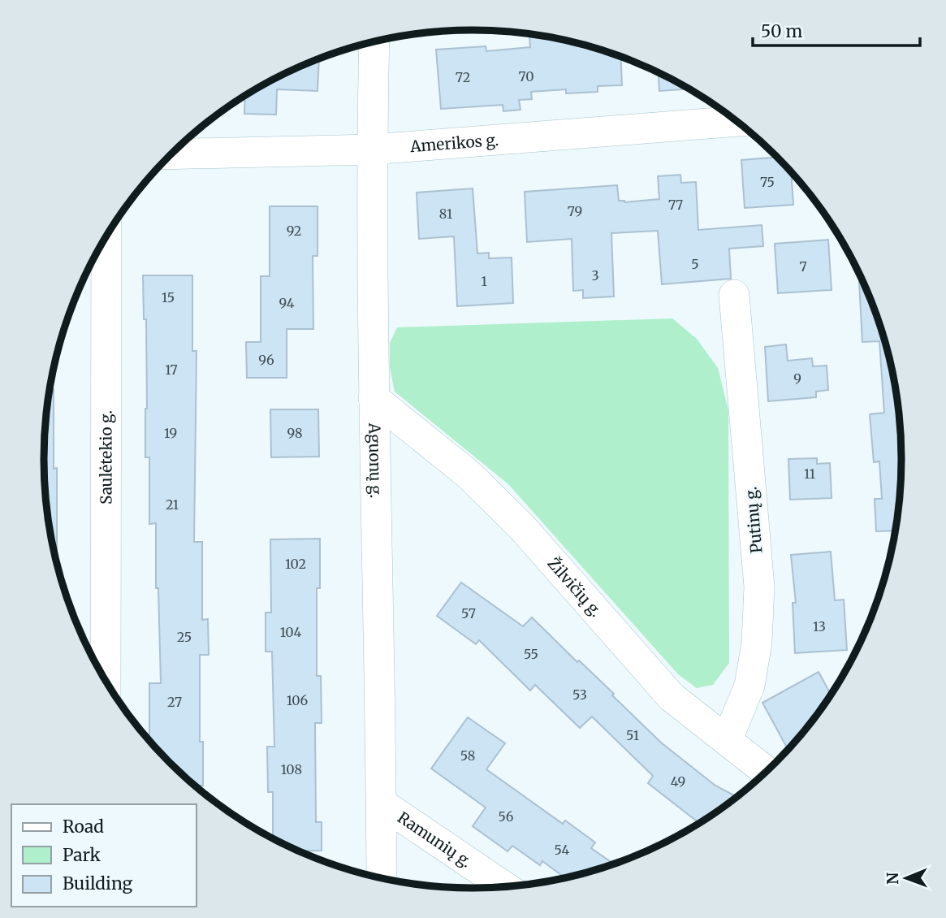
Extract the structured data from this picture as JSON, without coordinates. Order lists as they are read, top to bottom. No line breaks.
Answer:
{"streets":{"street":["Amerikos g.","Saulėtekio g.","Aguonų g.","Putinų g.","Žilvičių g.","Ramunių g."]},"crossings":[["Amerikos g.","Aguonų g."],["Aguonų g.","Žilvičių g."],["Aguonų g.","Ramunių g."],["Putinų g.","Žilvičių g."]],"house_numbers":["70","72","75","77","79","81","92","5","7","3","1","15","94","96","17","9","19","98","11","21","102","57","13","104","25","55","53","106","27","51","58","108","49","56","54"],"legend":["Road","Park","Building"],"scale_bar":"50 m","north":"left"}
